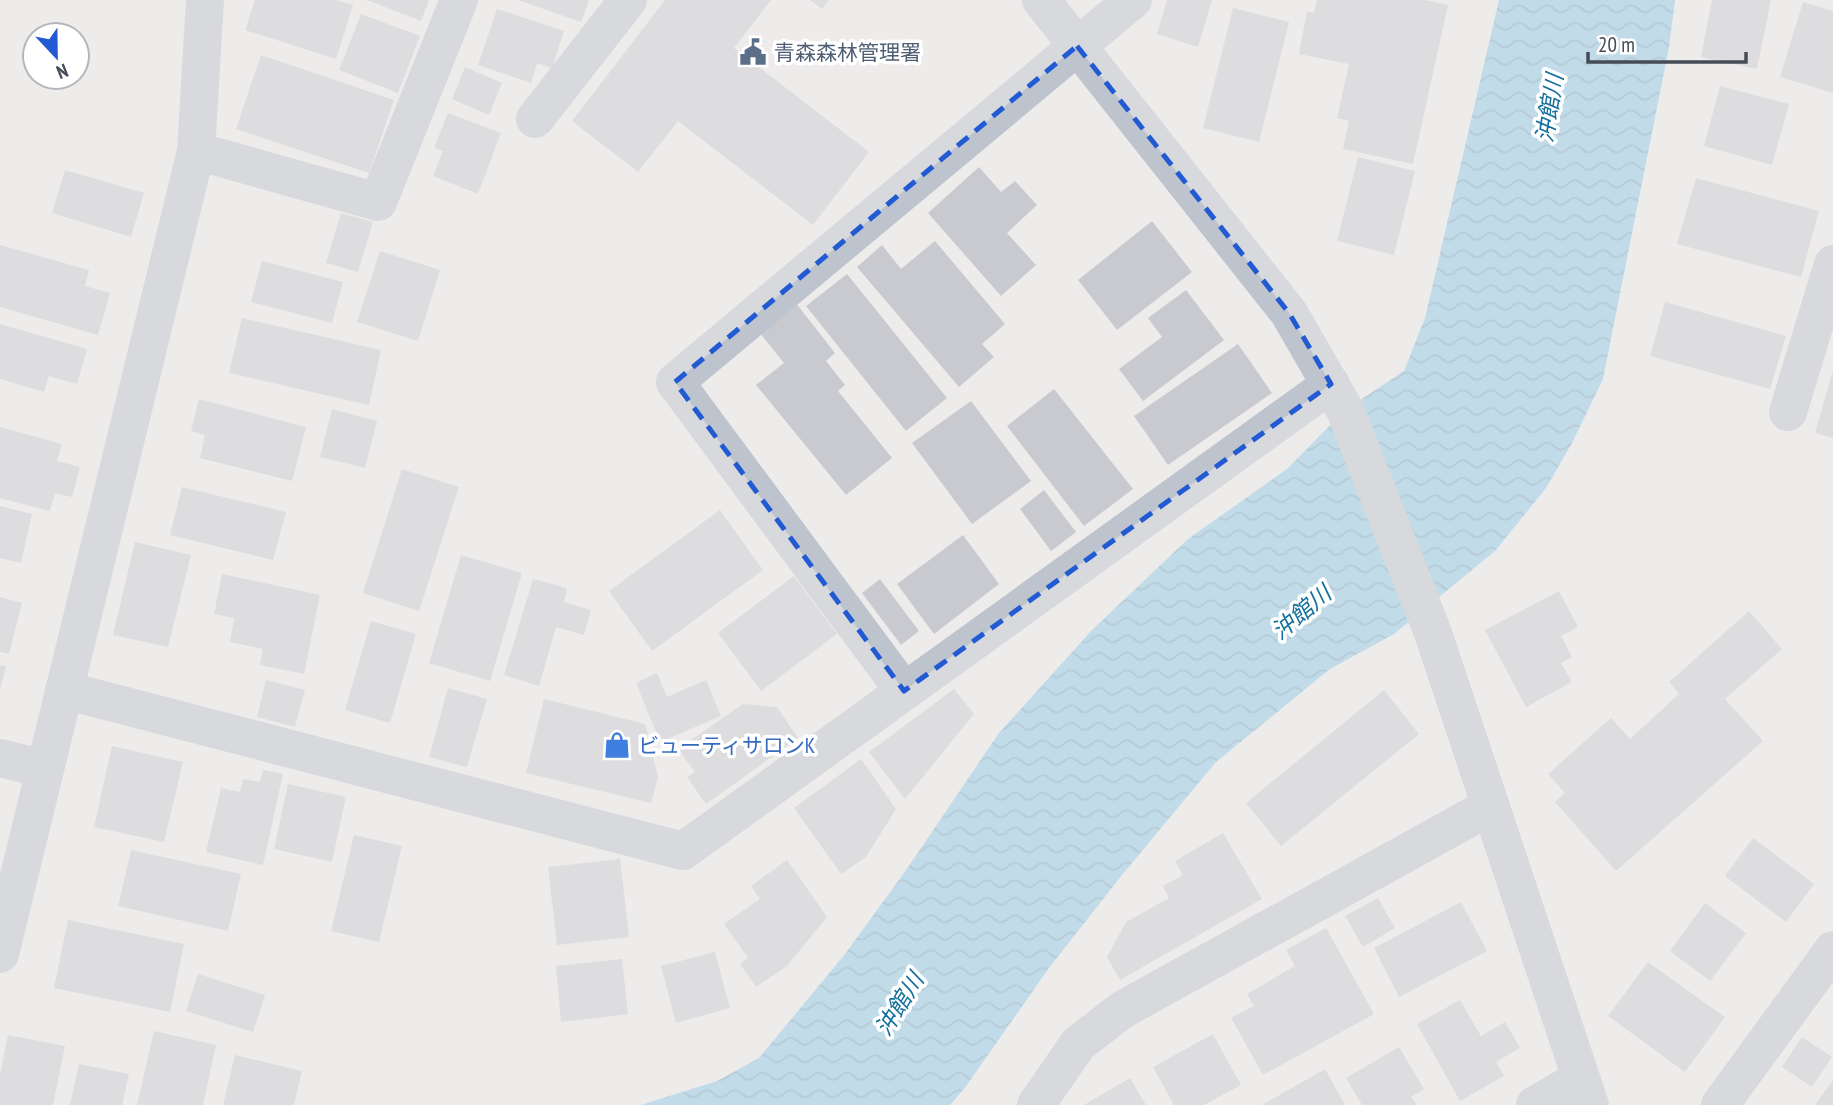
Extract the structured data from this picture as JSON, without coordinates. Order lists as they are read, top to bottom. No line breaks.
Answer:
{"water":["沖館川"],"places":{"public building":["青森森林管理署"],"shop":["ビューティサロンK"]},"scale_bar":"20 m","north":"bottom"}
